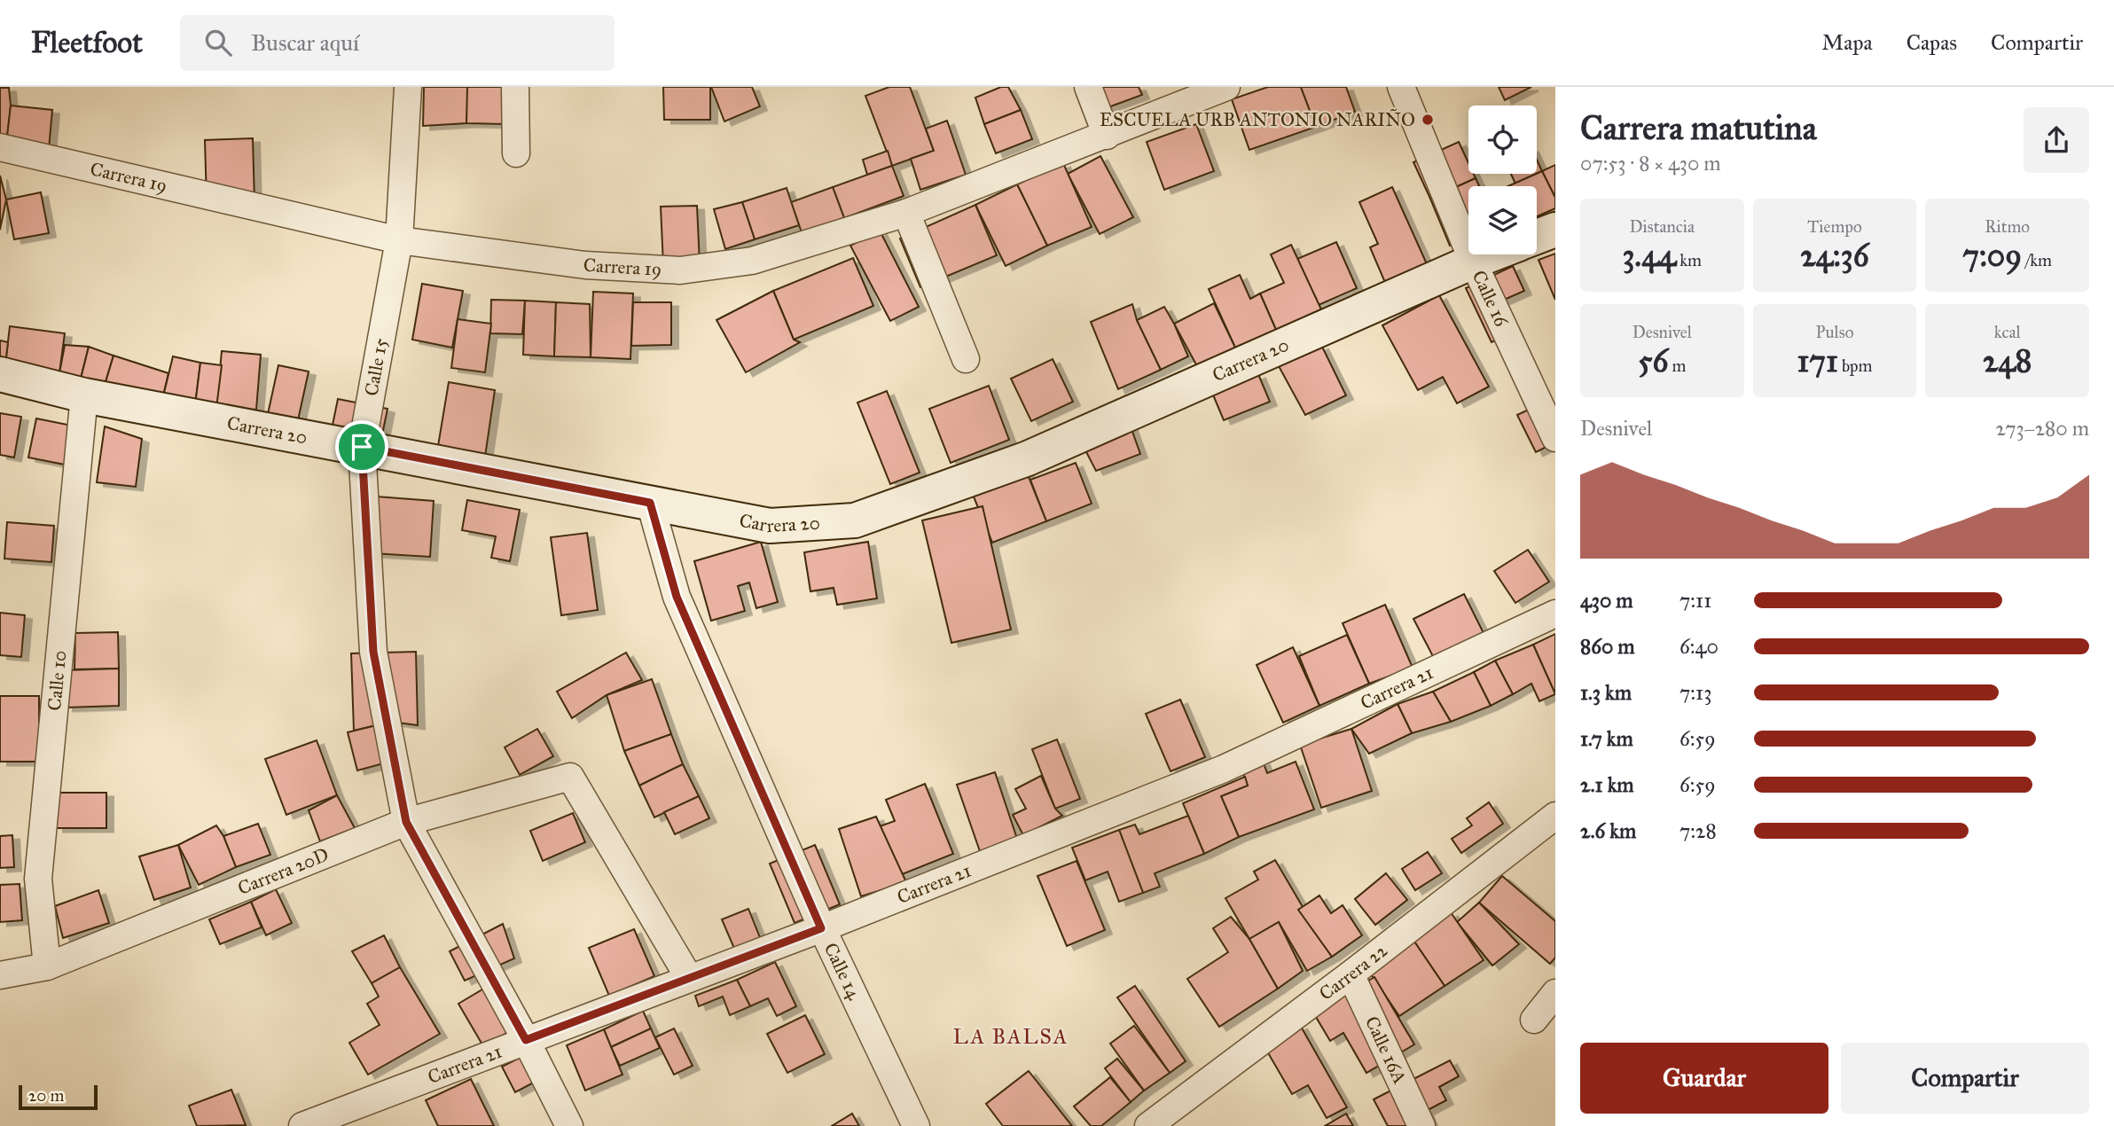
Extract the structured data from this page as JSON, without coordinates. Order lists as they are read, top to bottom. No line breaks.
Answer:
{"streets":{"street":["Carrera 19","Calle 16","Carrera 20","Calle 15","Calle 10","Carrera 21","Carrera 20D","Calle 14","Carrera 22","Calle 16A"]},"crossings":[["Carrera 19","Calle 15"],["Calle 16","Carrera 20"],["Carrera 20","Calle 15"],["Carrera 20","Calle 10"],["Carrera 20","Calle 14"],["Calle 15","Carrera 21"],["Calle 15","Carrera 20D"],["Calle 10","Carrera 20D"],["Carrera 21","Carrera 20D"],["Carrera 21","Calle 14"],["Carrera 22","Calle 16A"]],"districts":["LA BALSA"],"places":["ESCUELA URB ANTONIO NARIÑO"],"scale_bar":"20 m","page":{"header":"Fleetfoot","search":"Buscar aquí","nav":["Mapa","Capas","Compartir"],"heading":["Carrera matutina","07:53 · 8 × 430 m"],"stats":[["Distancia","3.44 km"],["Tiempo","24:36"],["Ritmo","7:09 /km"],["Desnivel","56 m"],["Pulso","171 bpm"],["kcal","248"]],"chart":["Desnivel","273–280 m"],"list":[{"name":"430 m","note":"7:11"},{"name":"860 m","note":"6:40"},{"name":"1.3 km","note":"7:13"},{"name":"1.7 km","note":"6:59"},{"name":"2.1 km","note":"6:59"},{"name":"2.6 km","note":"7:28"}],"buttons":["Guardar","Compartir"],"scale":"20 m"}}
